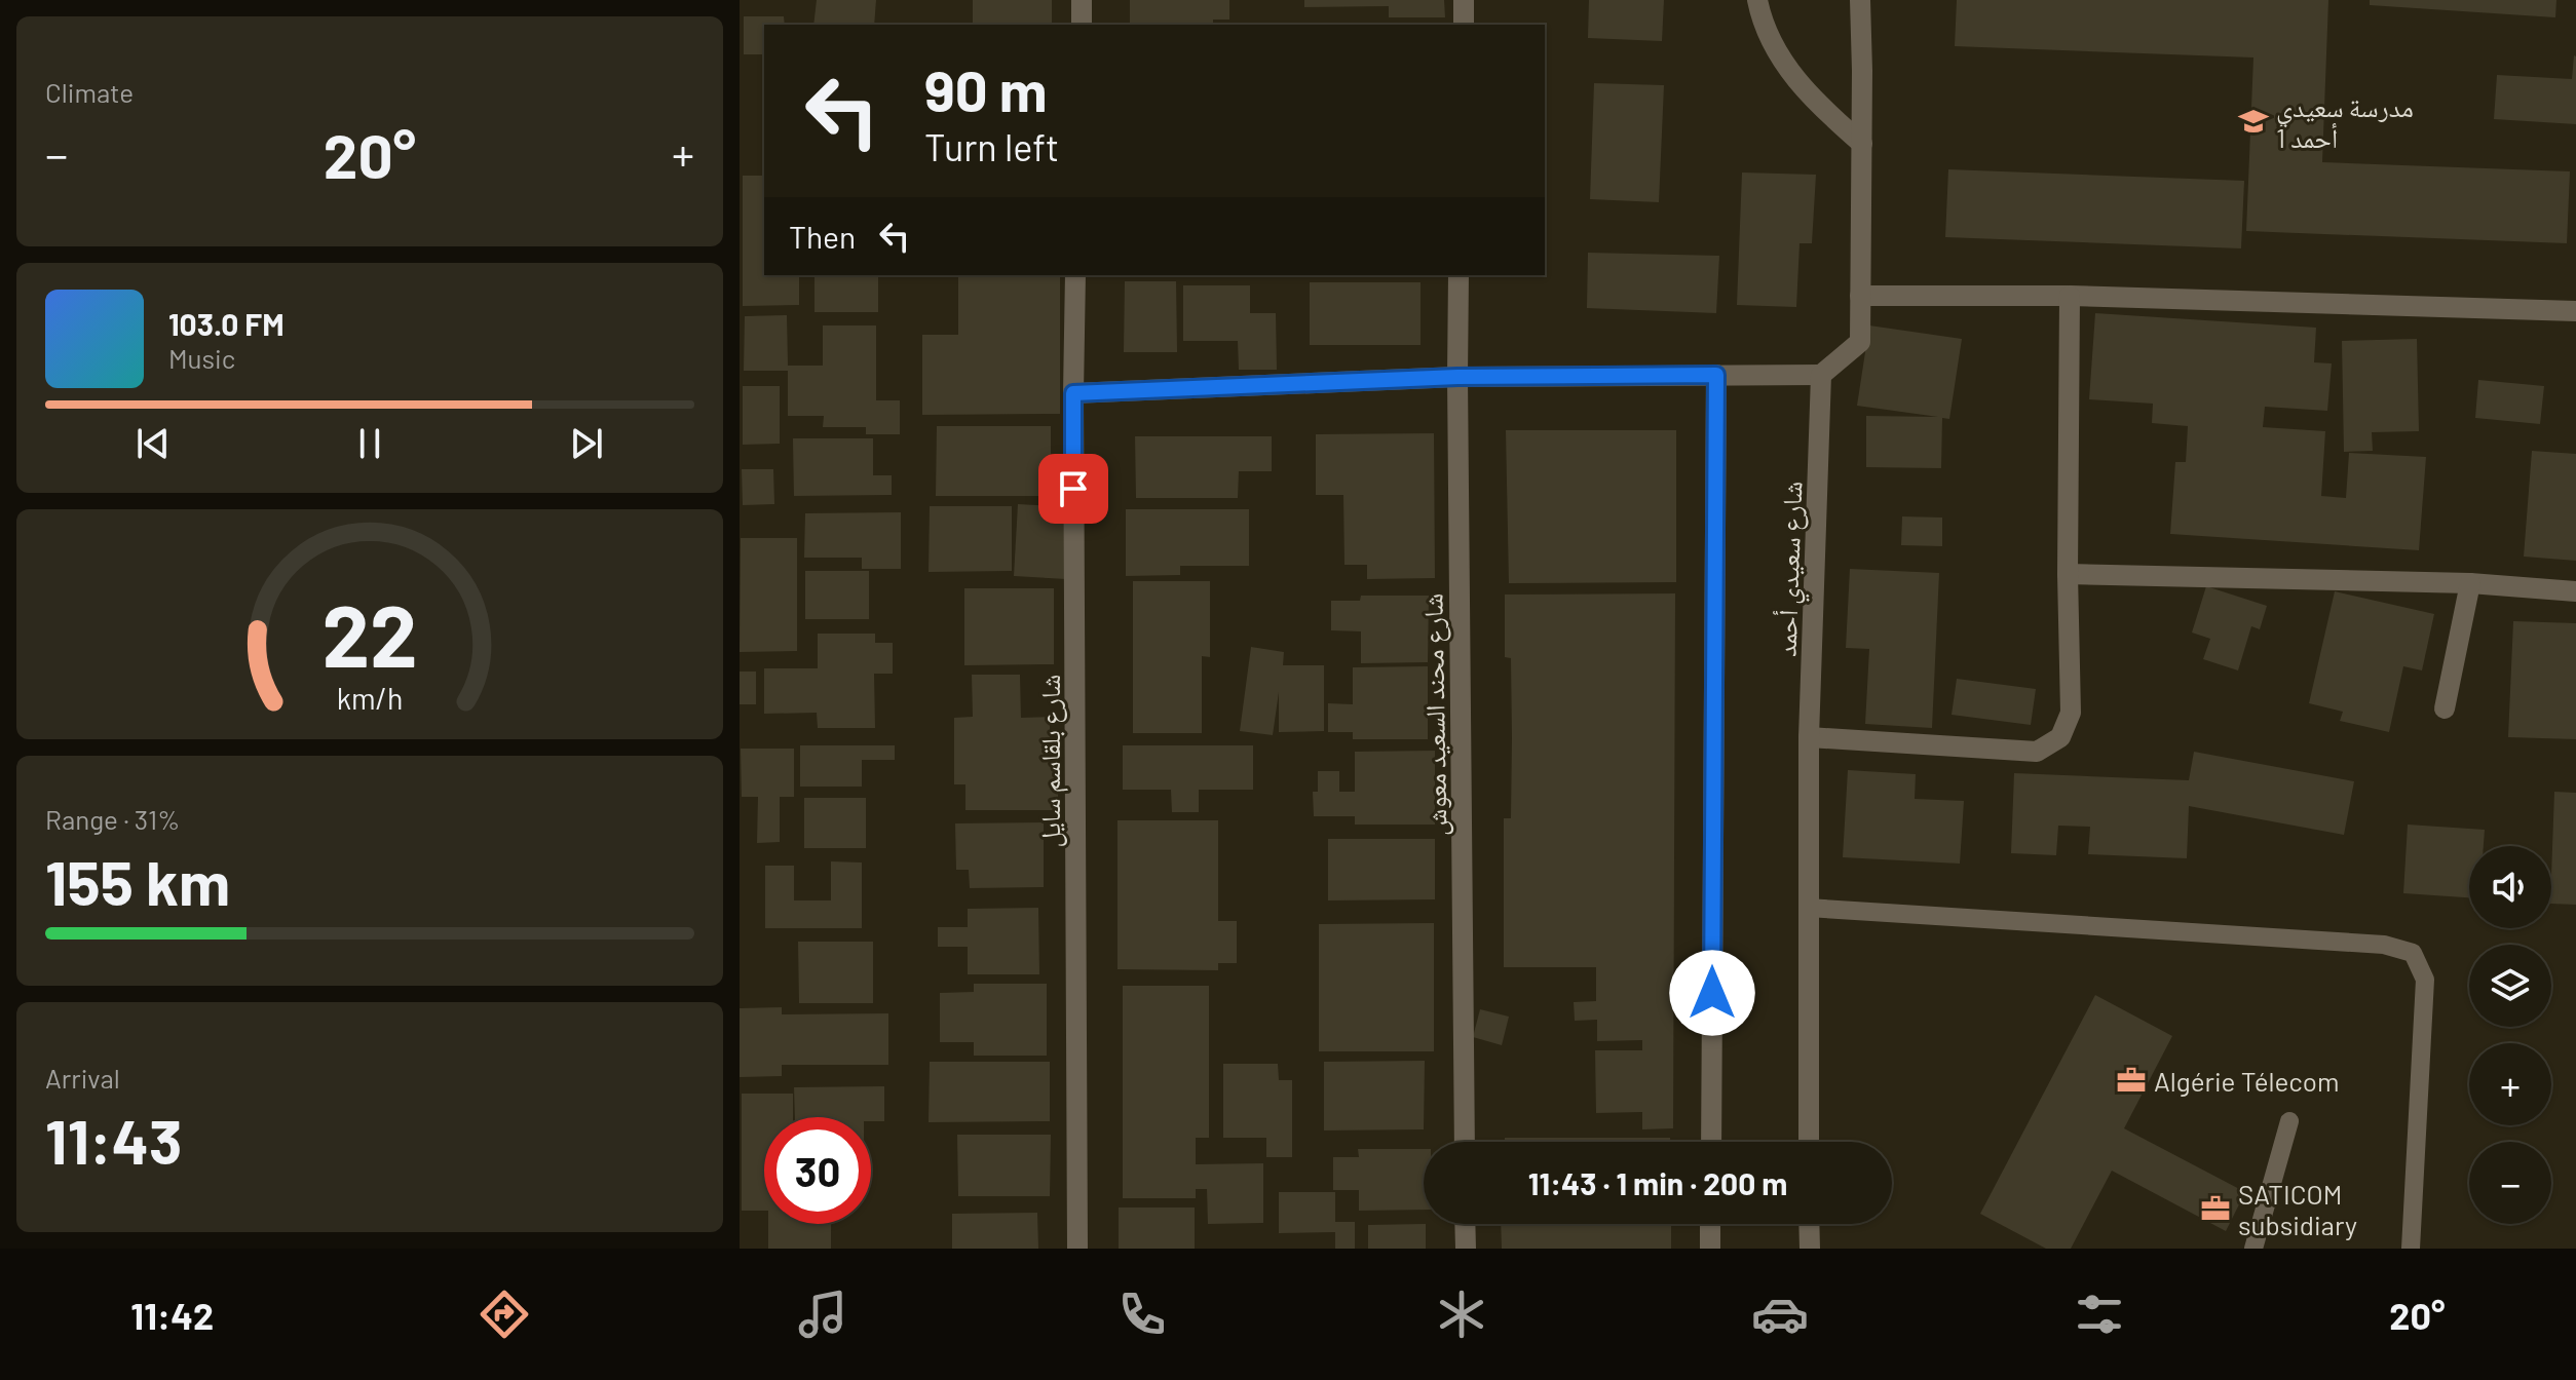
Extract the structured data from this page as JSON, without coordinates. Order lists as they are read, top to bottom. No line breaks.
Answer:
{"streets":{"street":["شارع سعيدي أحمد","شارع محند السعيد معوش","شارع بلقاسم سايل"]},"places":{"school or university":["مدرسة سعيدي أحمد 1"],"office":["Algérie Télecom","SATICOM subsidiary"]},"page":{"tile":["Climate",["Range · 31%","155 km"],["Arrival","11:43"]],"turn":["90 m","Turn left"],"heat":["−","20°","+"],"then":"Then","song":["103.0 FM","Music"],"map_buttons":["+","−"],"limit":"30","trip":"11:43 · 1 min · 200 m","tabs":["11:42","20°"],"gauge":["22","km/h"]}}
